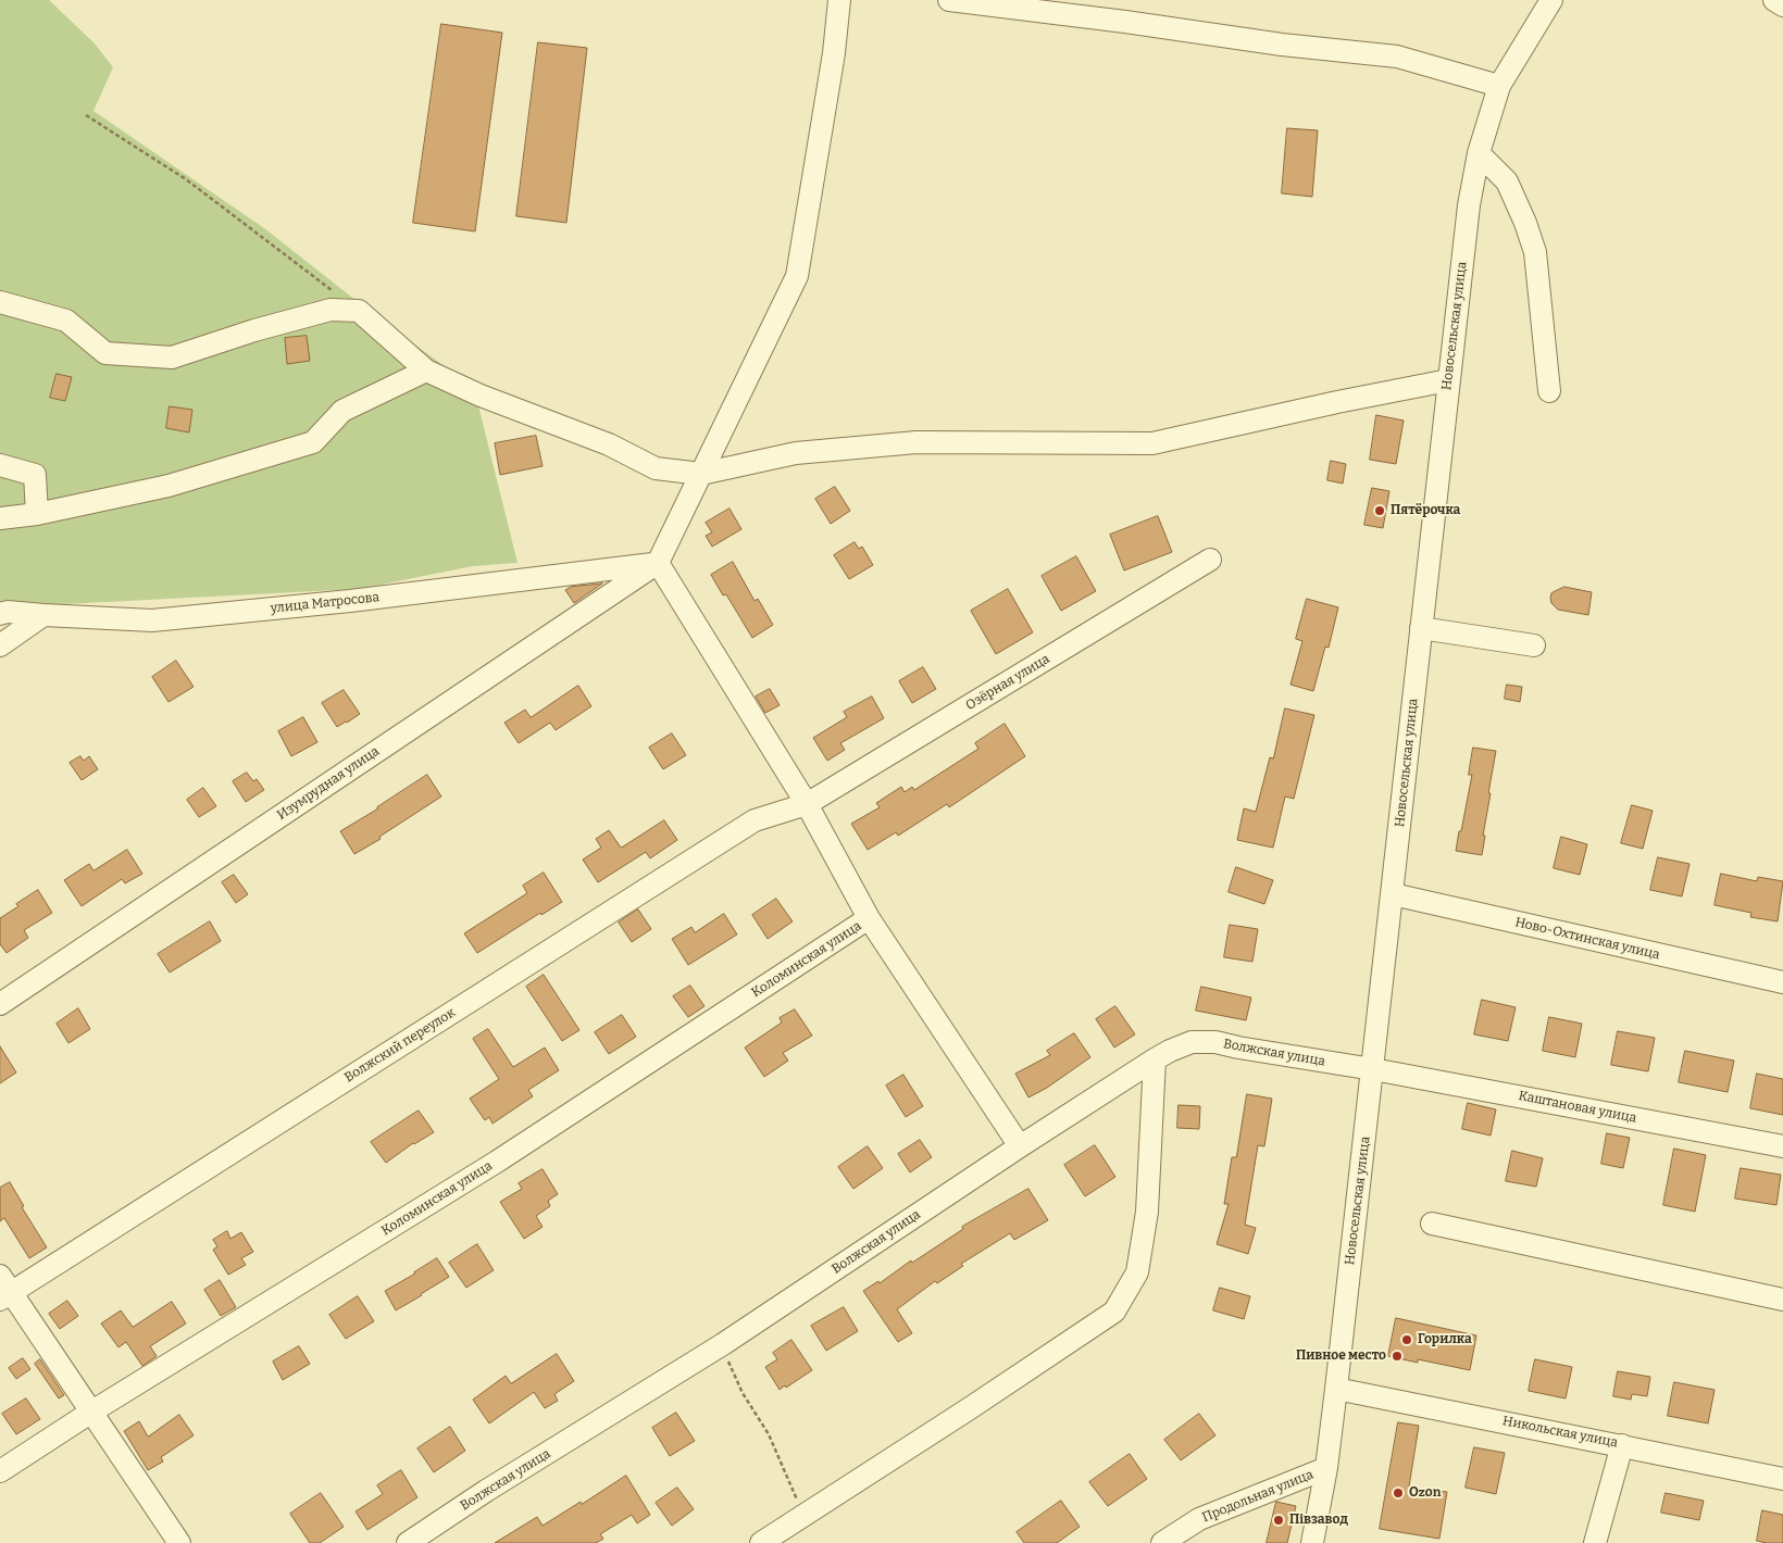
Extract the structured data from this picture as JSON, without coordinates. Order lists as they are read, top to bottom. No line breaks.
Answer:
{"streets":{"street":["Новосельская улица","улица Матросова","Озёрная улица","Изумрудная улица","Ново-Охтинская улица","Коломинская улица","Волжский переулок","Волжская улица","Каштановая улица","Никольская улица","Продольная улица"]},"crossings":[["Новосельская улица","Ново-Охтинская улица"],["Новосельская улица","Волжская улица"],["Новосельская улица","Каштановая улица"],["Новосельская улица","Никольская улица"],["Новосельская улица","Продольная улица"],["улица Матросова","Изумрудная улица"],["Озёрная улица","Волжский переулок"],["Волжская улица","Каштановая улица"]],"places":["Пятёрочка","Горилка","Пивное место","Ozon","Пiвзавод"]}
